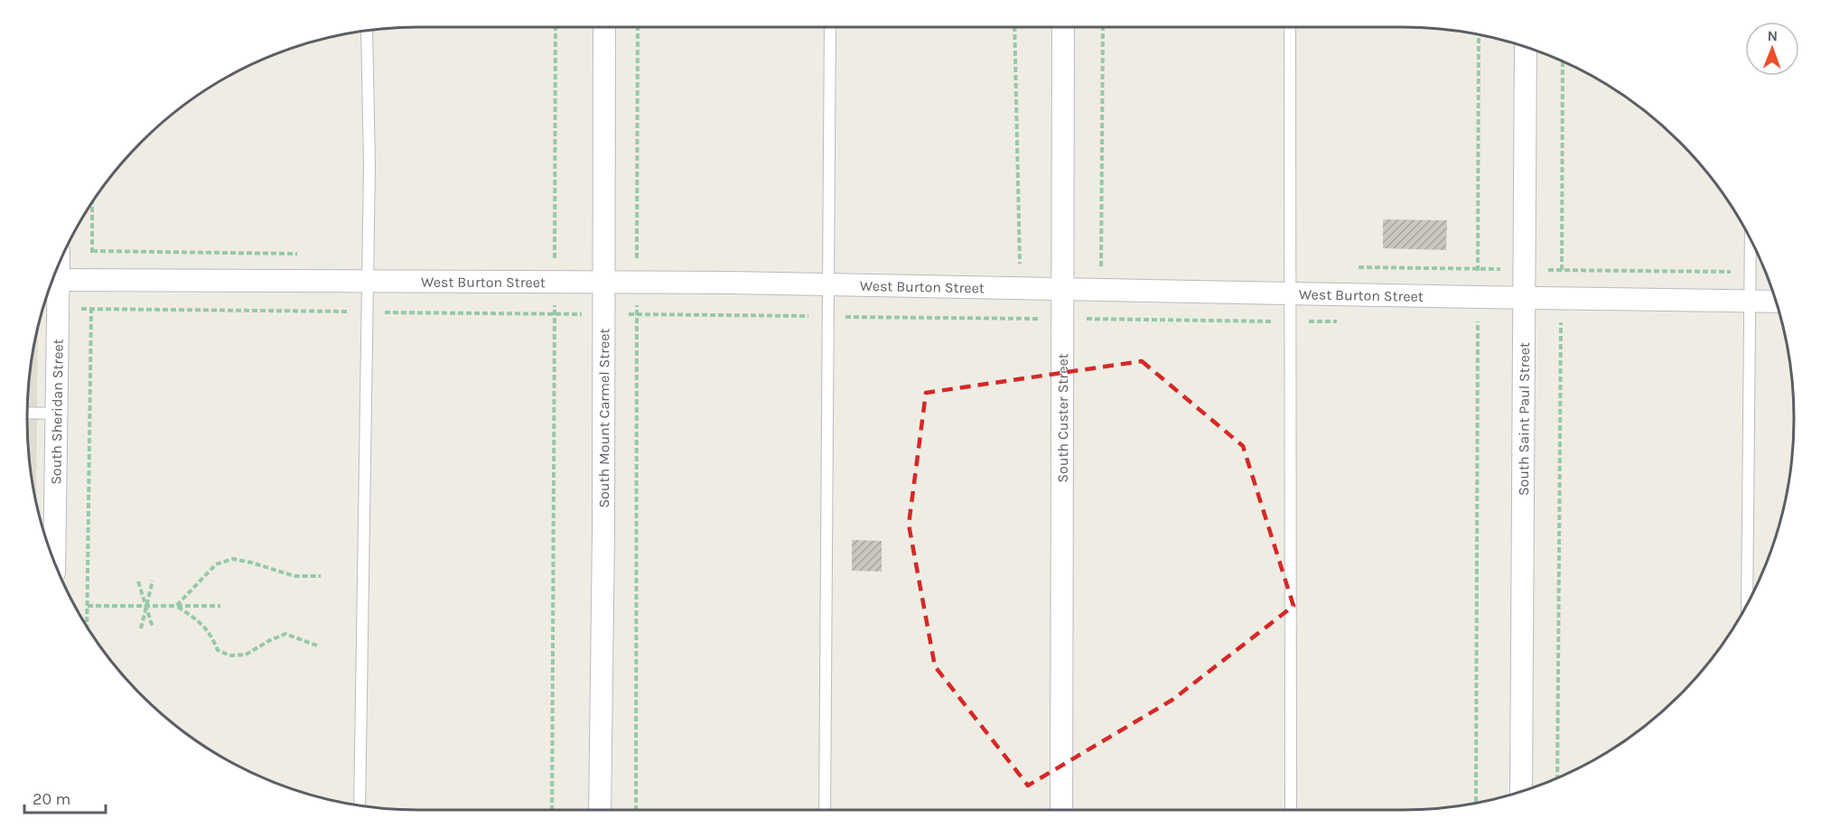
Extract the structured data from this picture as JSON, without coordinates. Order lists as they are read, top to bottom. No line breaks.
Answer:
{"streets":{"street":["West Burton Street","South Sheridan Street","South Custer Street","South Mount Carmel Street","South Saint Paul Street"]},"crossings":[["West Burton Street","South Sheridan Street"],["West Burton Street","South Custer Street"],["West Burton Street","South Mount Carmel Street"],["West Burton Street","South Saint Paul Street"]],"scale_bar":"20 m","north":"top"}
